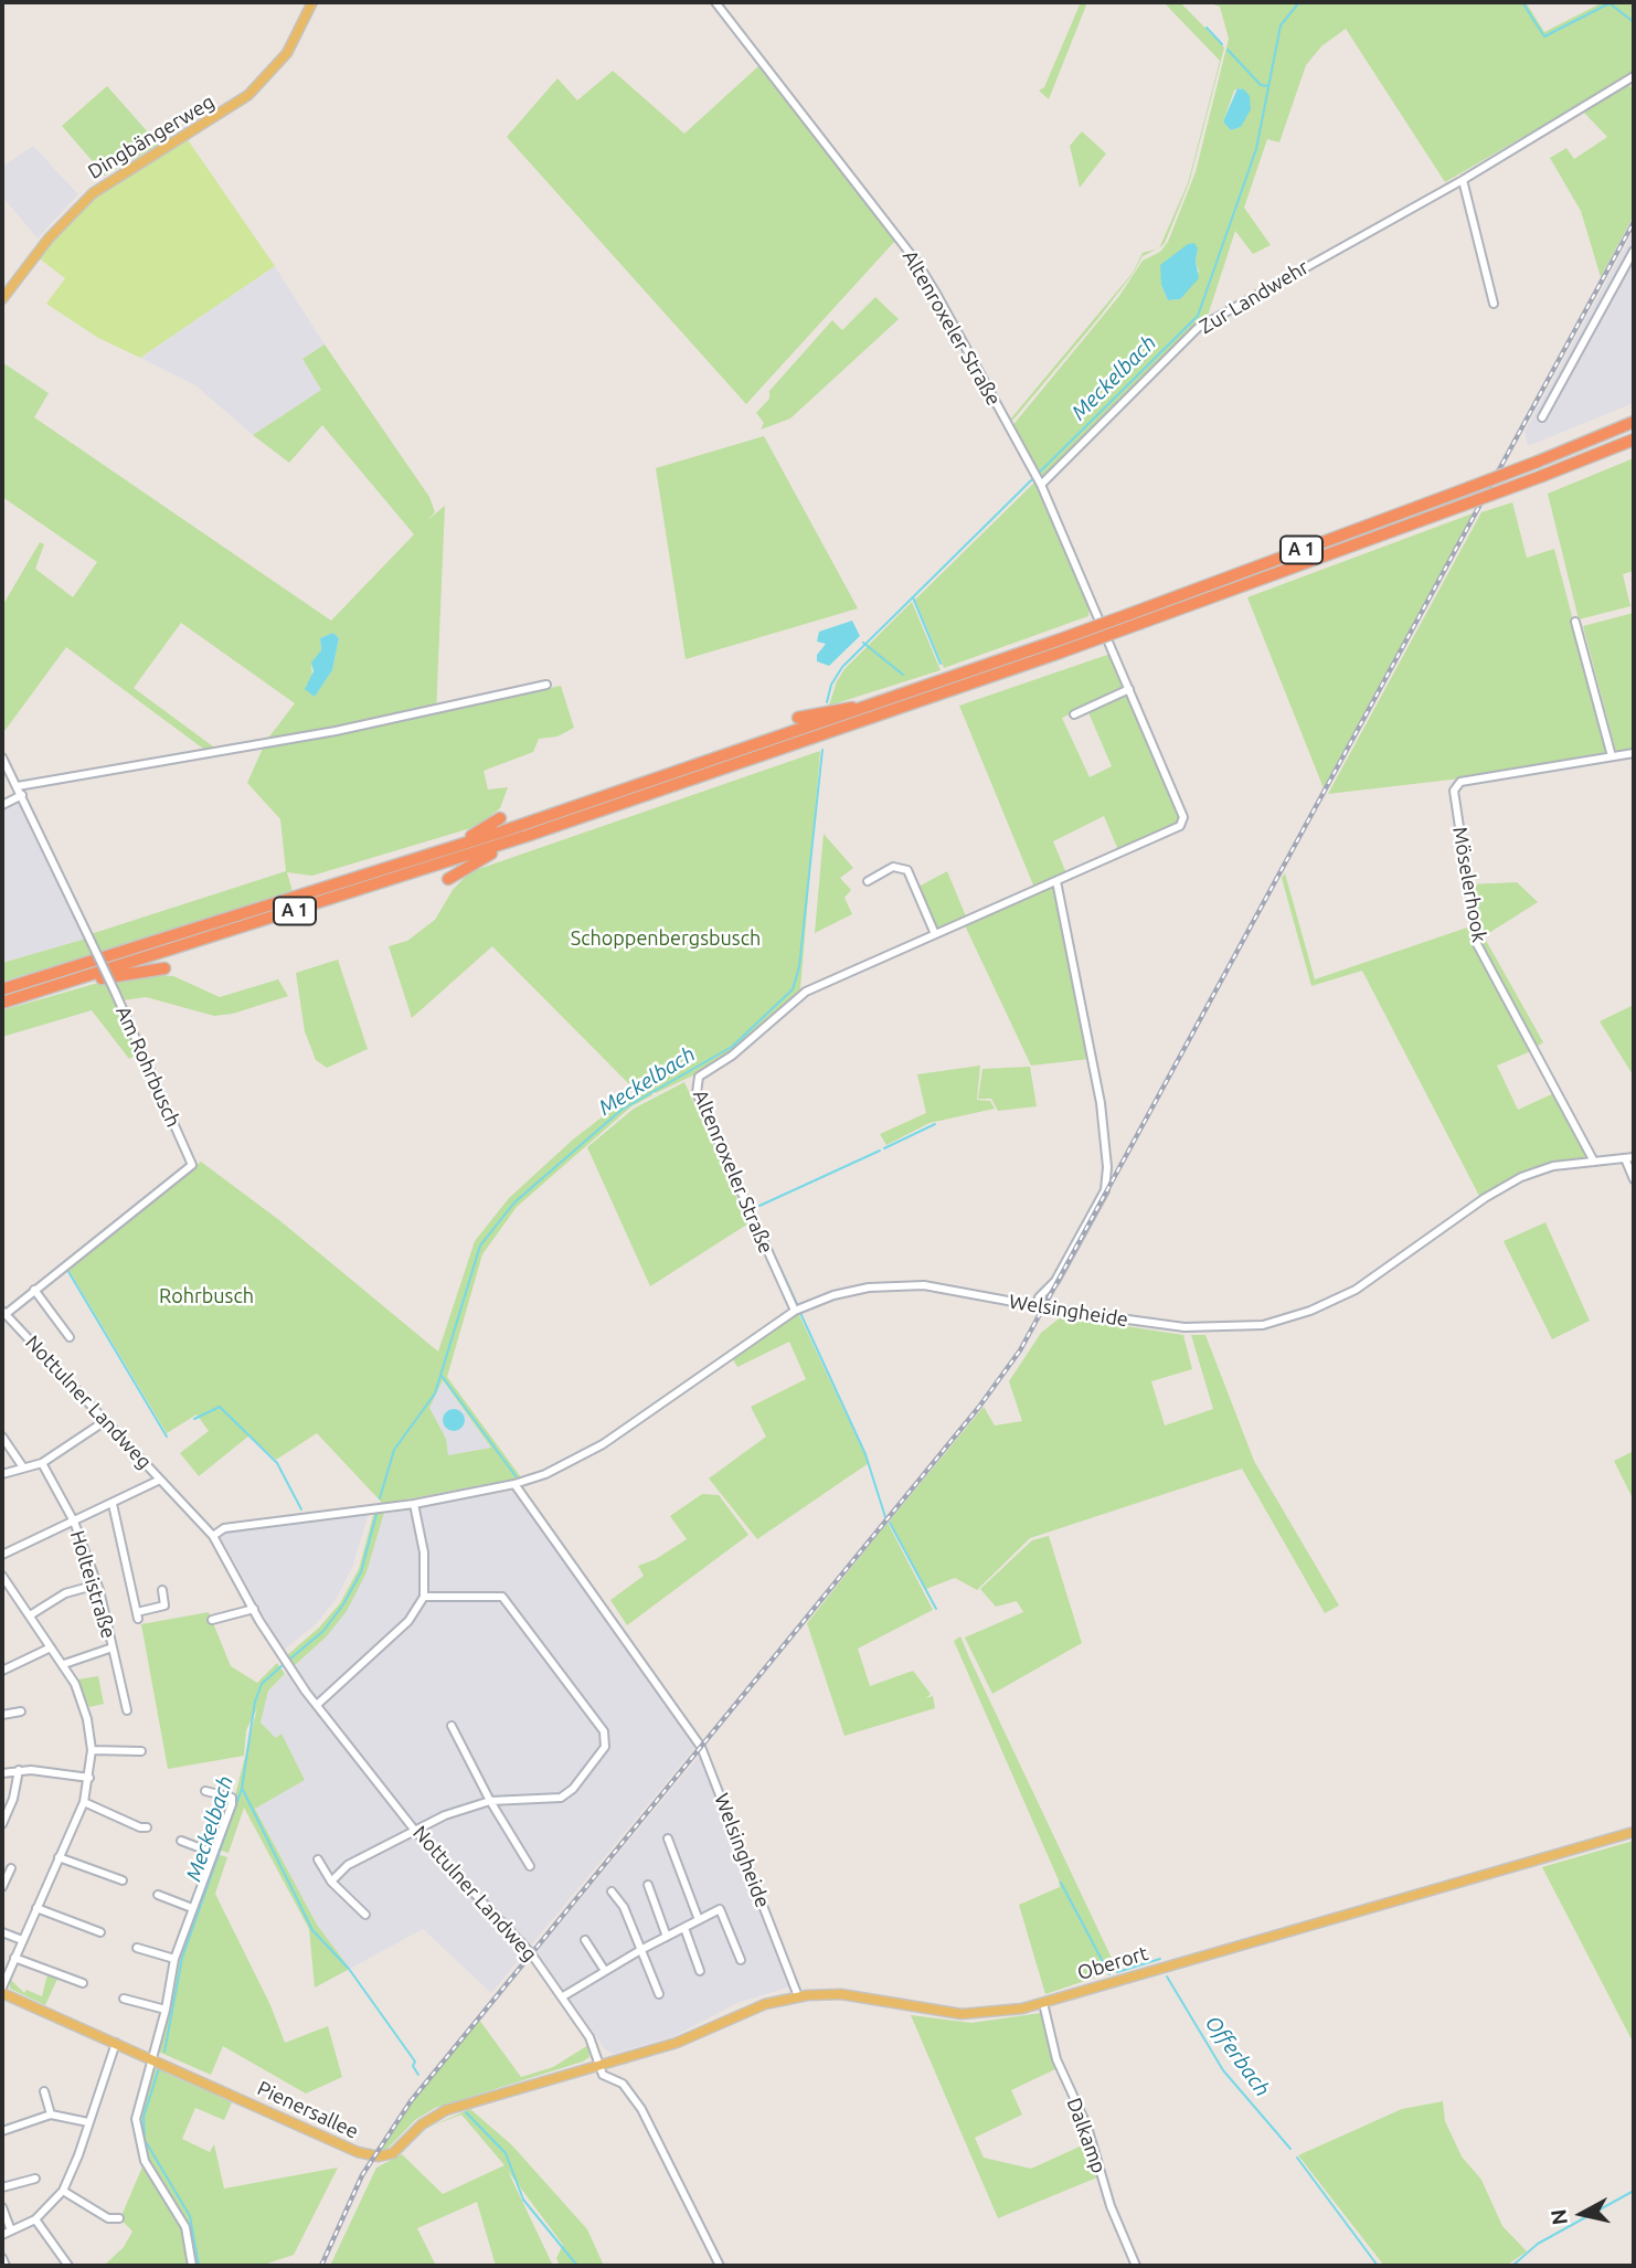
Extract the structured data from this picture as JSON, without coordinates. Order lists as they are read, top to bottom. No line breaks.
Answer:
{"streets":{"highway":["A 1"],"main road":["Dingbängerweg","Oberort","Pienersallee"],"street":["Zur Landwehr","Altenroxeler Straße","Möselerhook","Am Rohrbusch","Welsingheide","Nottulner Landweg","Holteistraße","Dalkamp"]},"crossings":[["Zur Landwehr","Altenroxeler Straße"],["Altenroxeler Straße","Welsingheide"],["Möselerhook","Welsingheide"],["Am Rohrbusch","Nottulner Landweg"],["Welsingheide","Nottulner Landweg"],["Welsingheide","Oberort"],["Nottulner Landweg","Oberort"],["Nottulner Landweg","Pienersallee"],["Oberort","Pienersallee"],["Oberort","Dalkamp"]],"water":["Meckelbach","Offerbach"],"parks":["Schoppenbergsbusch","Rohrbusch"],"north":"left"}
